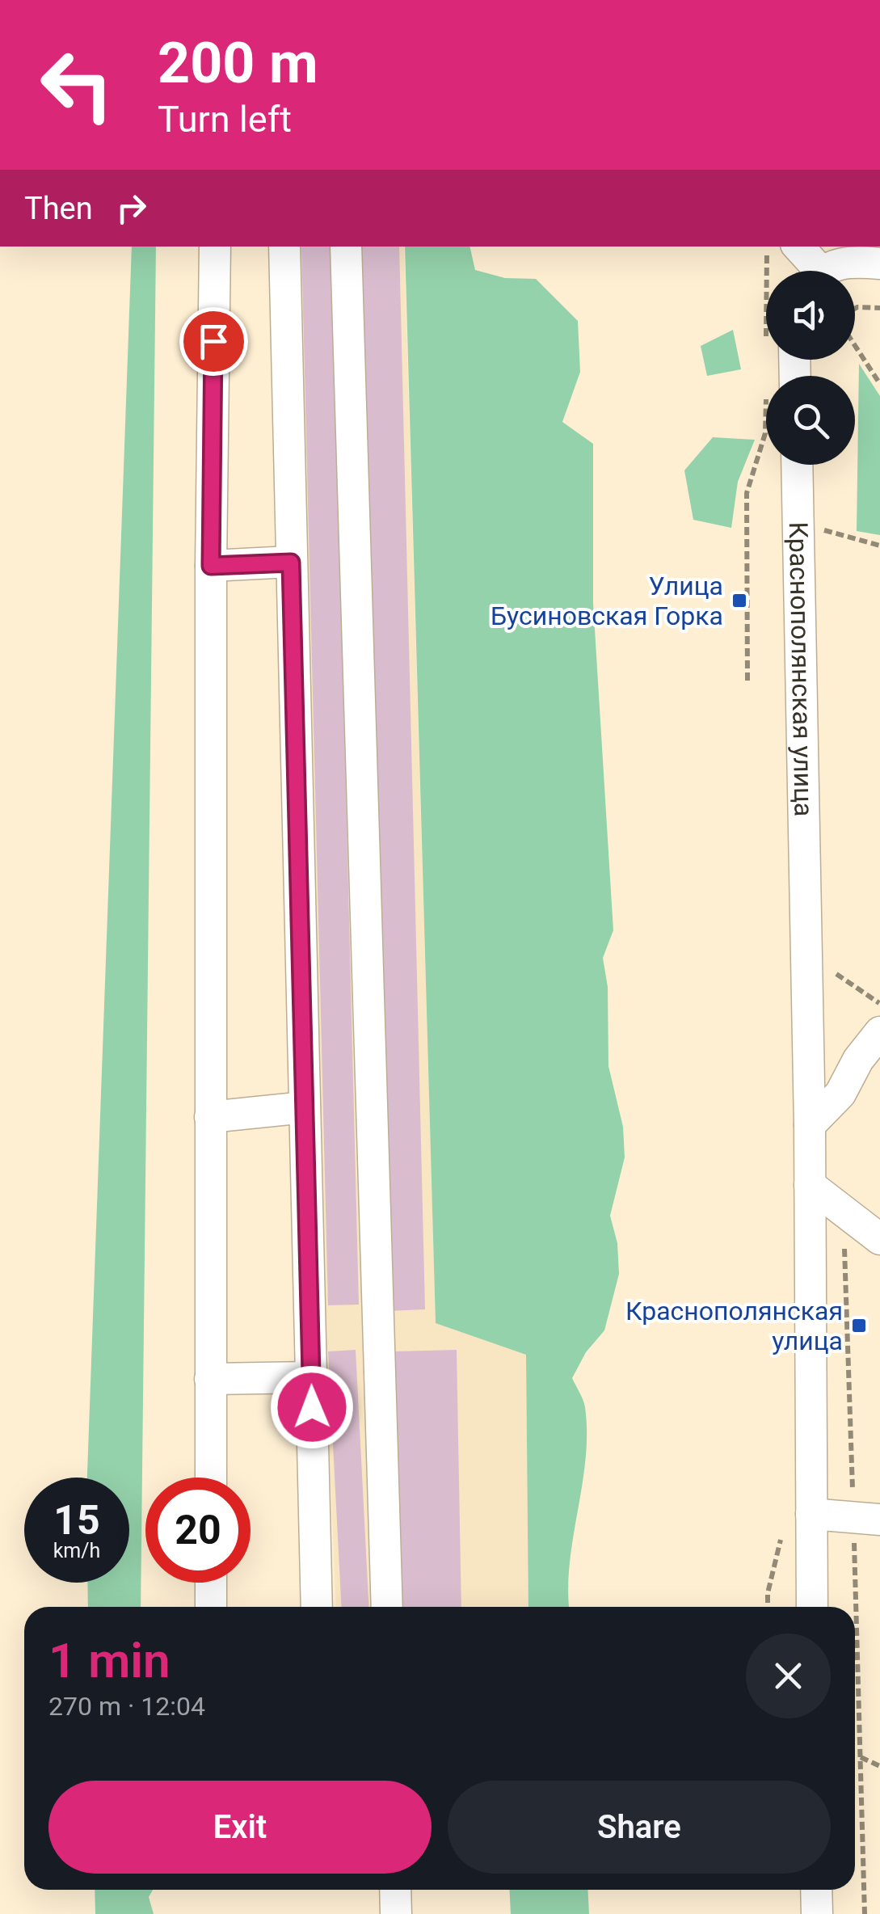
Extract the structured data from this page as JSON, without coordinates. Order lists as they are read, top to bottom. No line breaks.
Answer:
{"streets":{"street":["Краснополянская улица"]},"places":{"transit":["Улица Бусиновская Горка","Краснополянская улица"]},"page":{"turn":["200 m","Turn left"],"then":"Then","speed":"15 km/h","limit":"20","heading":["1 min","270 m · 12:04"],"buttons":["Exit","Share"]}}
